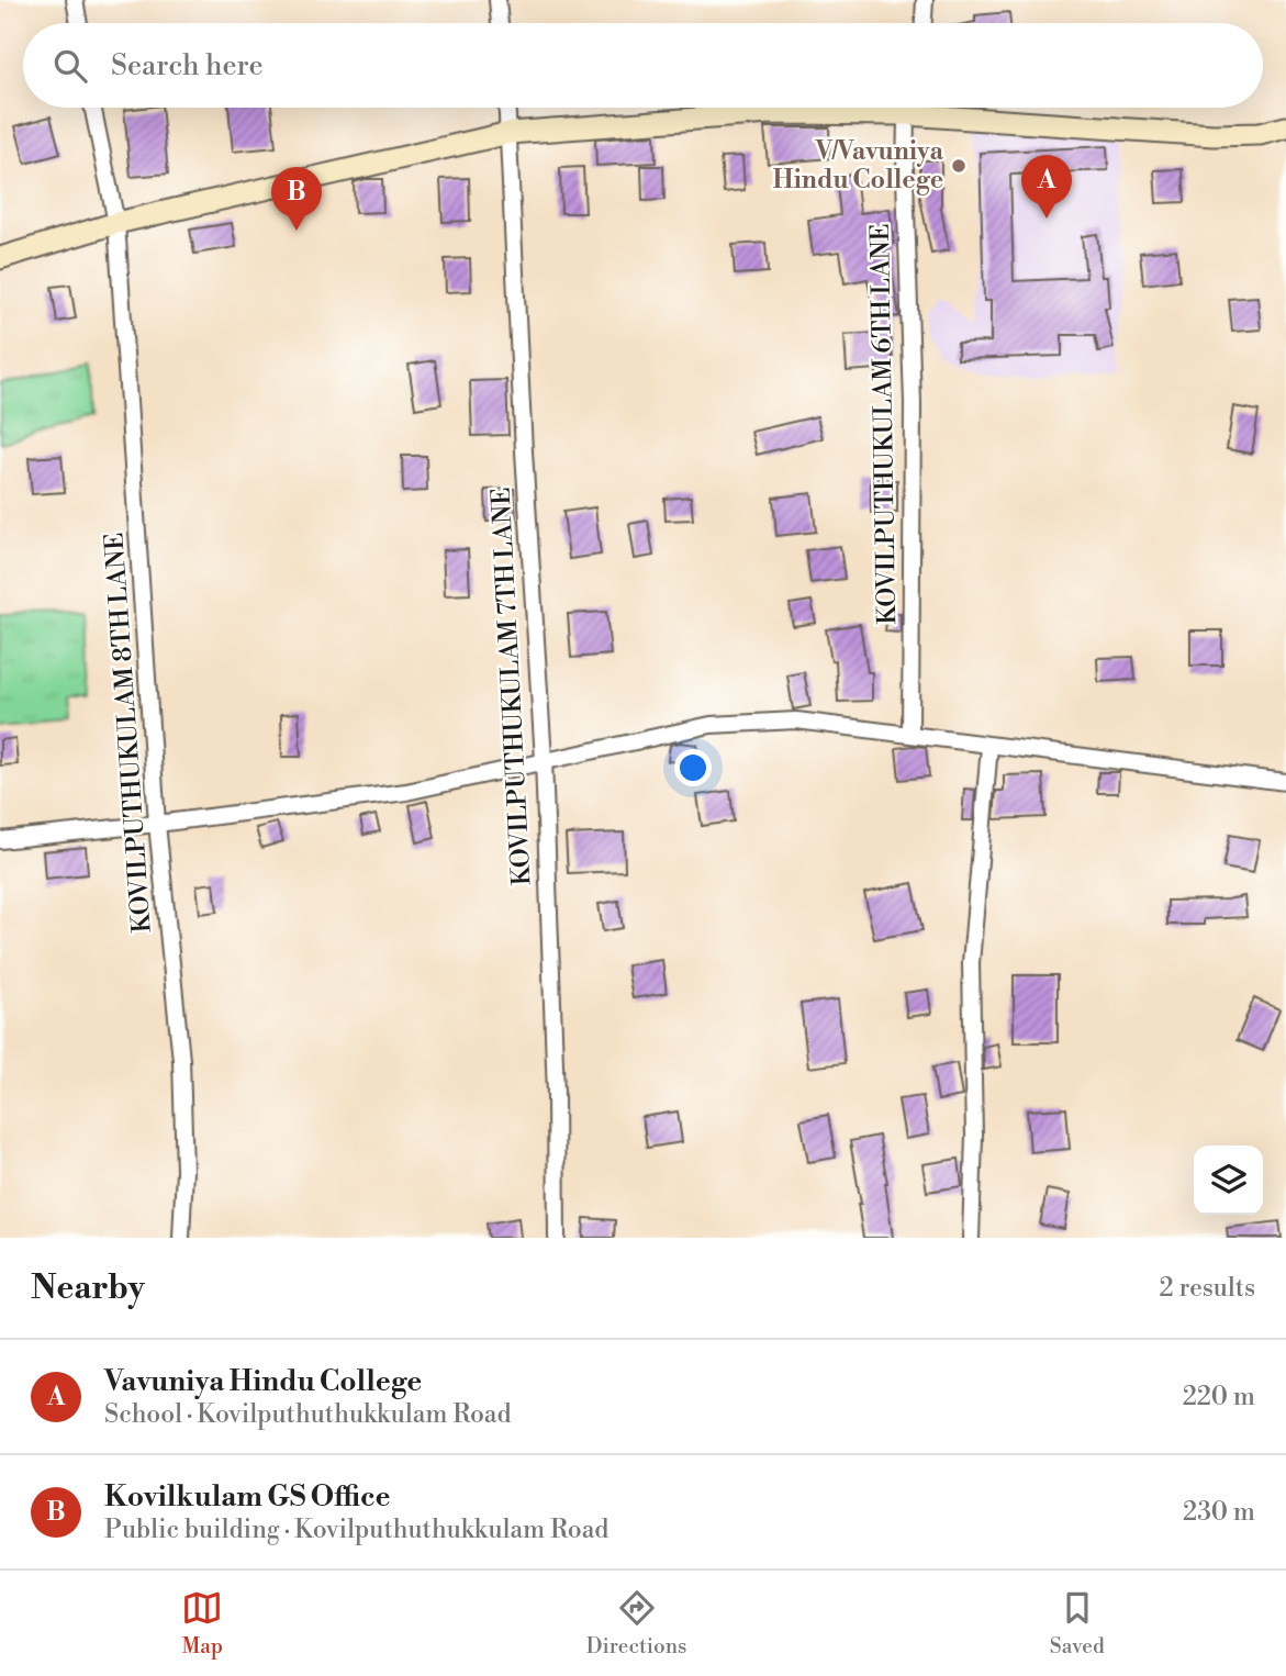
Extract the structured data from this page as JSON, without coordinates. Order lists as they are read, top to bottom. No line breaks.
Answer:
{"streets":{"street":["KOVILPUTHUKULAM 6TH LANE","KOVILPUTHUKULAM 7TH LANE","KOVILPUTHUKULAM 8TH LANE"]},"places":["V/Vavuniya Hindu College"],"page":{"search":"Search here","pins":["A","B"],"heading":["Nearby","2 results"],"list":[{"mark":"A","name":"Vavuniya Hindu College","note":"School · Kovilputhuthukkulam Road","value":"220 m"},{"mark":"B","name":"Kovilkulam GS Office","note":"Public building · Kovilputhuthukkulam Road","value":"230 m"}],"nav":["Map","Directions","Saved"]}}
